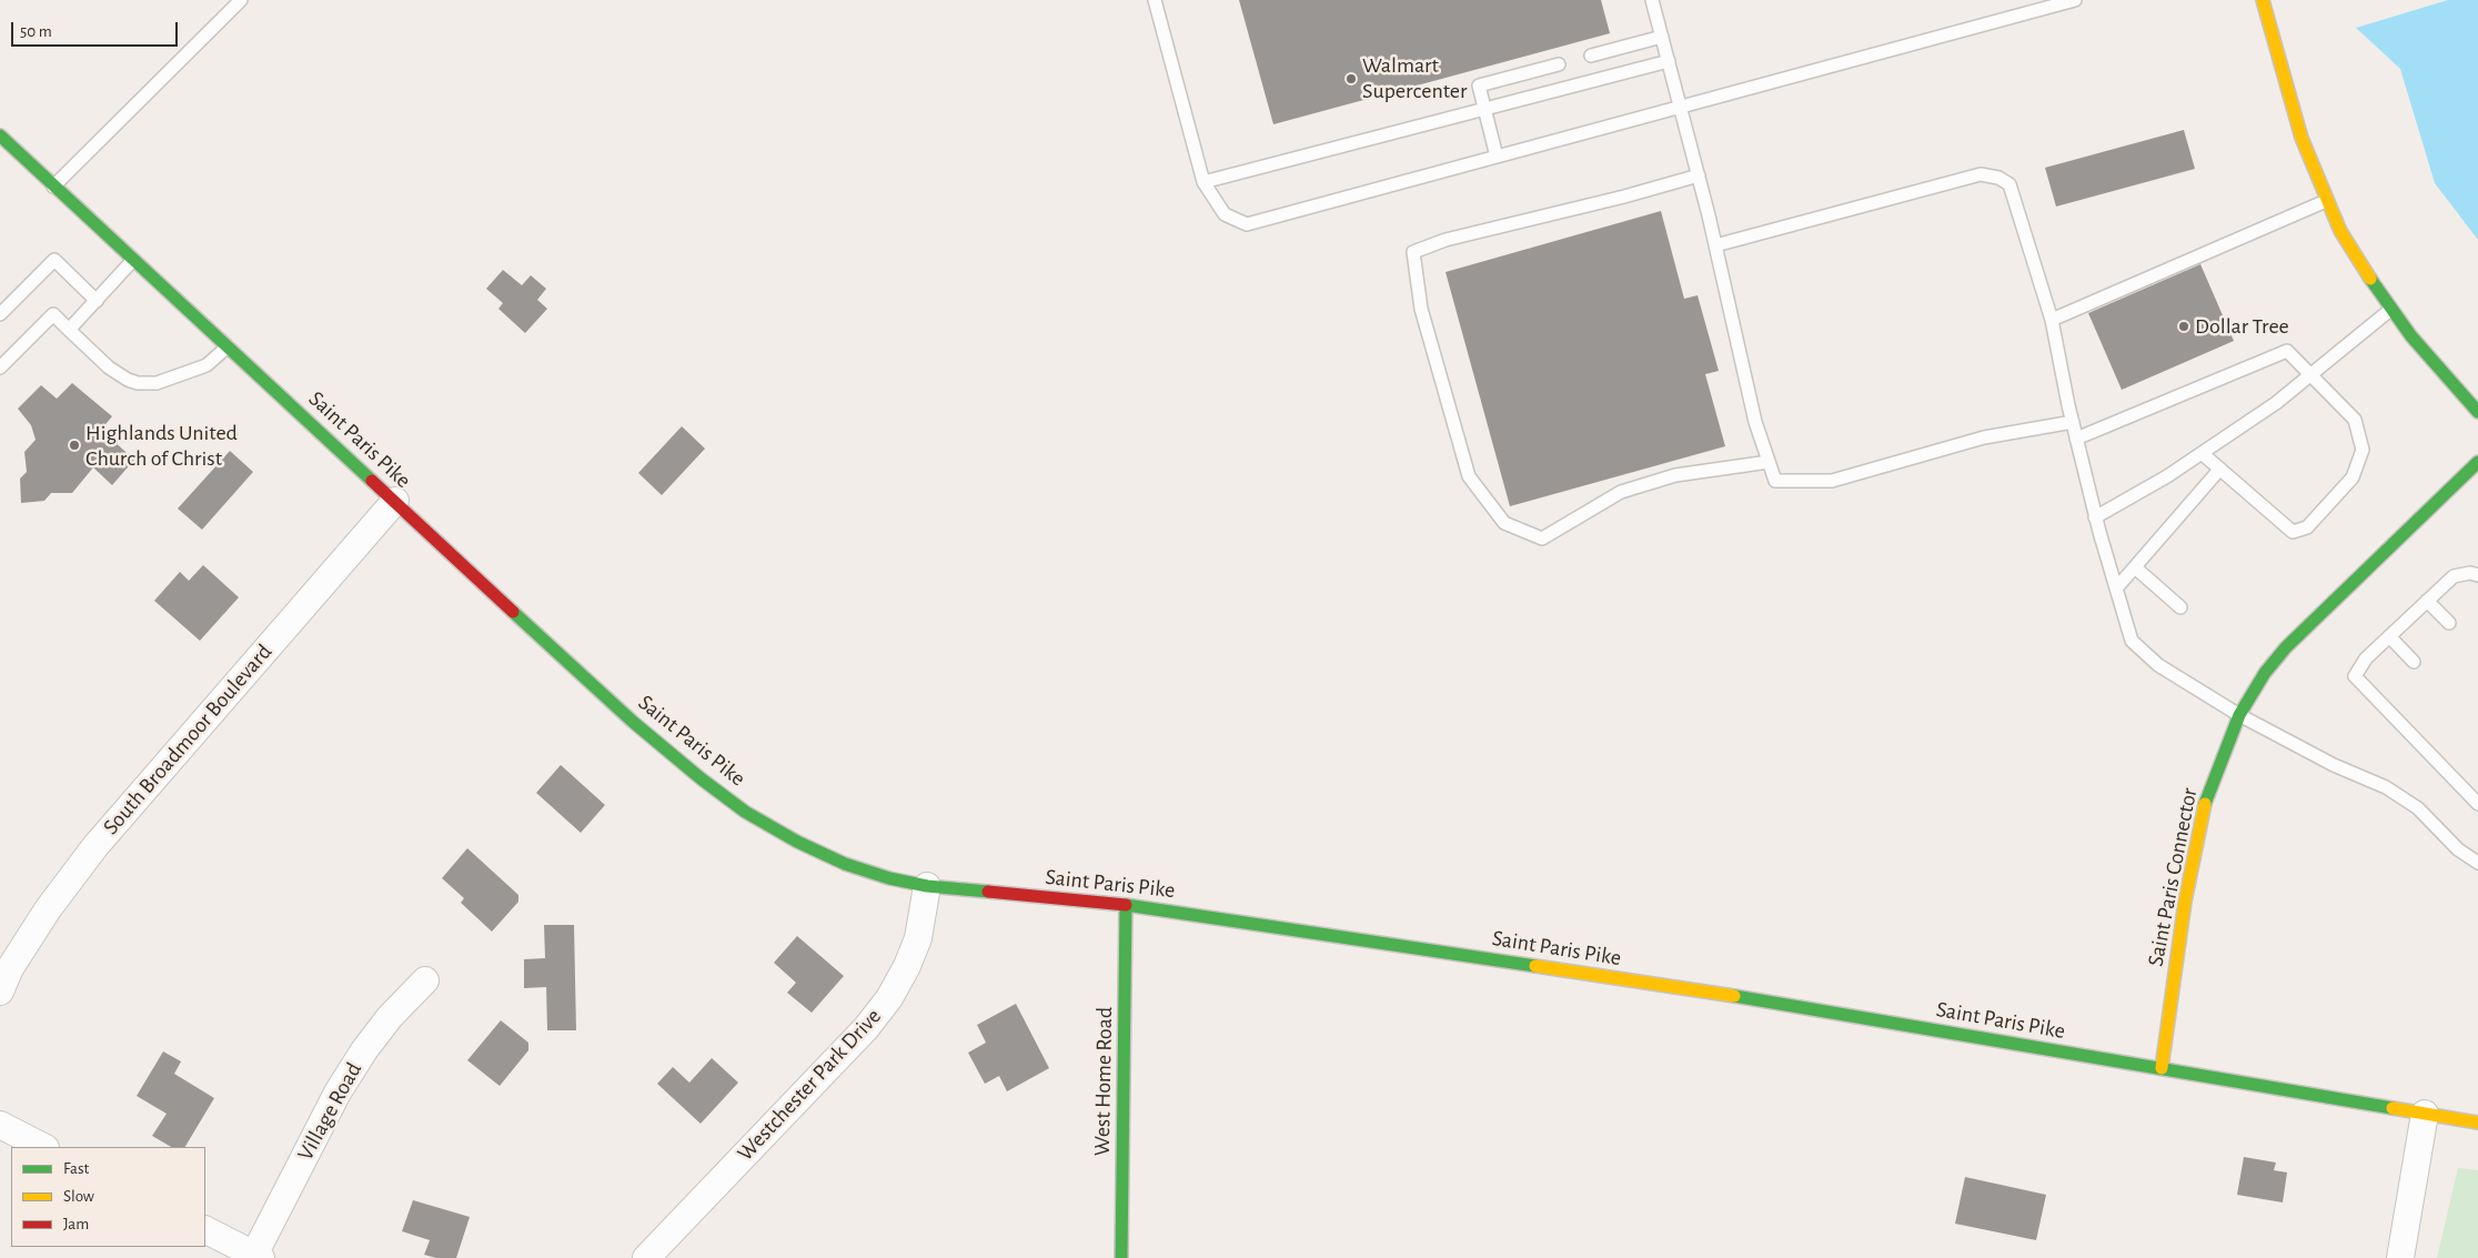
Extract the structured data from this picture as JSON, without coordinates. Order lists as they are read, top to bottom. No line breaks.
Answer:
{"streets":{"street":["Saint Paris Pike","South Broadmoor Boulevard","Saint Paris Connector","West Home Road","Westchester Park Drive","Village Road"]},"crossings":[["Saint Paris Pike","South Broadmoor Boulevard"],["Saint Paris Pike","Saint Paris Connector"],["Saint Paris Pike","West Home Road"],["Saint Paris Pike","Westchester Park Drive"]],"places":["Walmart Supercenter","Dollar Tree","Highlands United Church of Christ"],"legend":["Fast","Slow","Jam"],"scale_bar":"50 m"}
